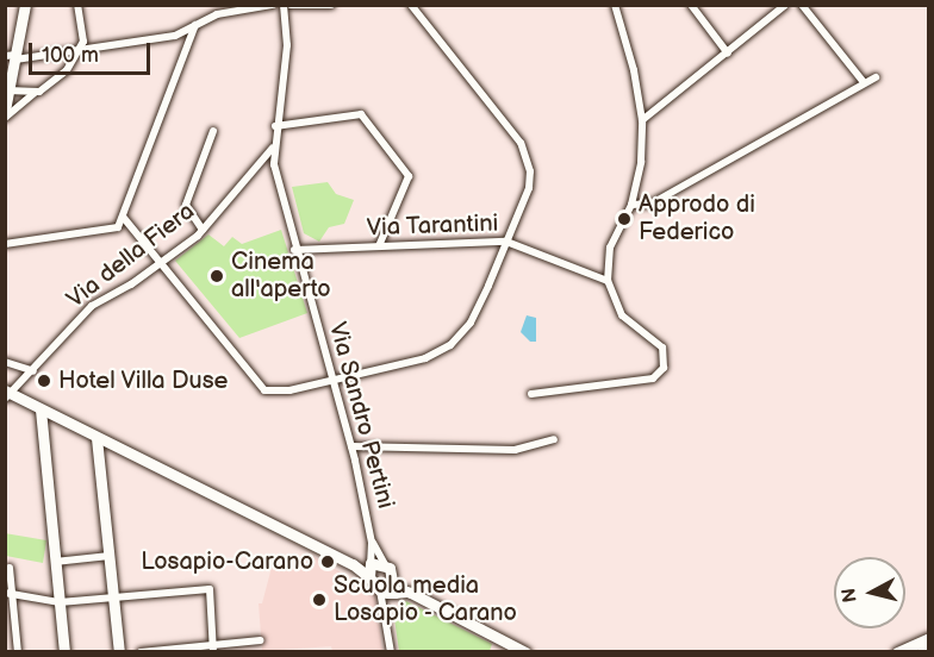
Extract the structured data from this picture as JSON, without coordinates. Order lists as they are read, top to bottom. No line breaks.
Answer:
{"streets":{"street":["Via Tarantini","Via della Fiera","Via Sandro Pertini"]},"crossings":[["Via Tarantini","Via della Fiera"],["Via Tarantini","Via Sandro Pertini"],["Via della Fiera","Via Sandro Pertini"]],"places":["Approdo di Federico","Cinema all'aperto","Hotel Villa Duse","Losapio-Carano","Scuola media Losapio - Carano"],"scale_bar":"100 m","north":"left"}
